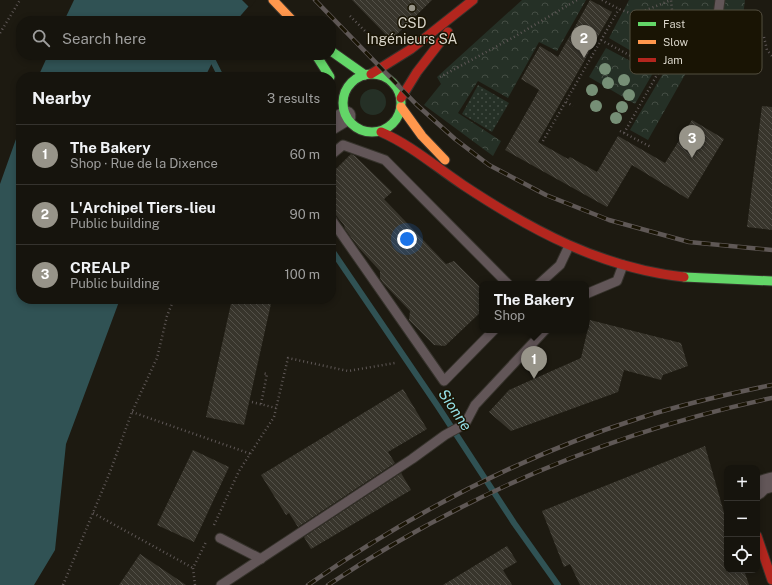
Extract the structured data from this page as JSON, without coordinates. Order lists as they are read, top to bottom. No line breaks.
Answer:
{"water":["Sionne"],"places":["CSD Ingénieurs SA"],"legend":["Fast","Slow","Jam"],"page":{"search":"Search here","pins":["2","3","1"],"heading":["Nearby","3 results"],"list":[{"mark":"1","name":"The Bakery","note":"Shop · Rue de la Dixence","value":"60 m"},{"mark":"2","name":"L'Archipel Tiers-lieu","note":"Public building","value":"90 m"},{"mark":"3","name":"CREALP","note":"Public building","value":"100 m"}],"popup":["The Bakery","Shop"],"map_buttons":["+","−"]}}
